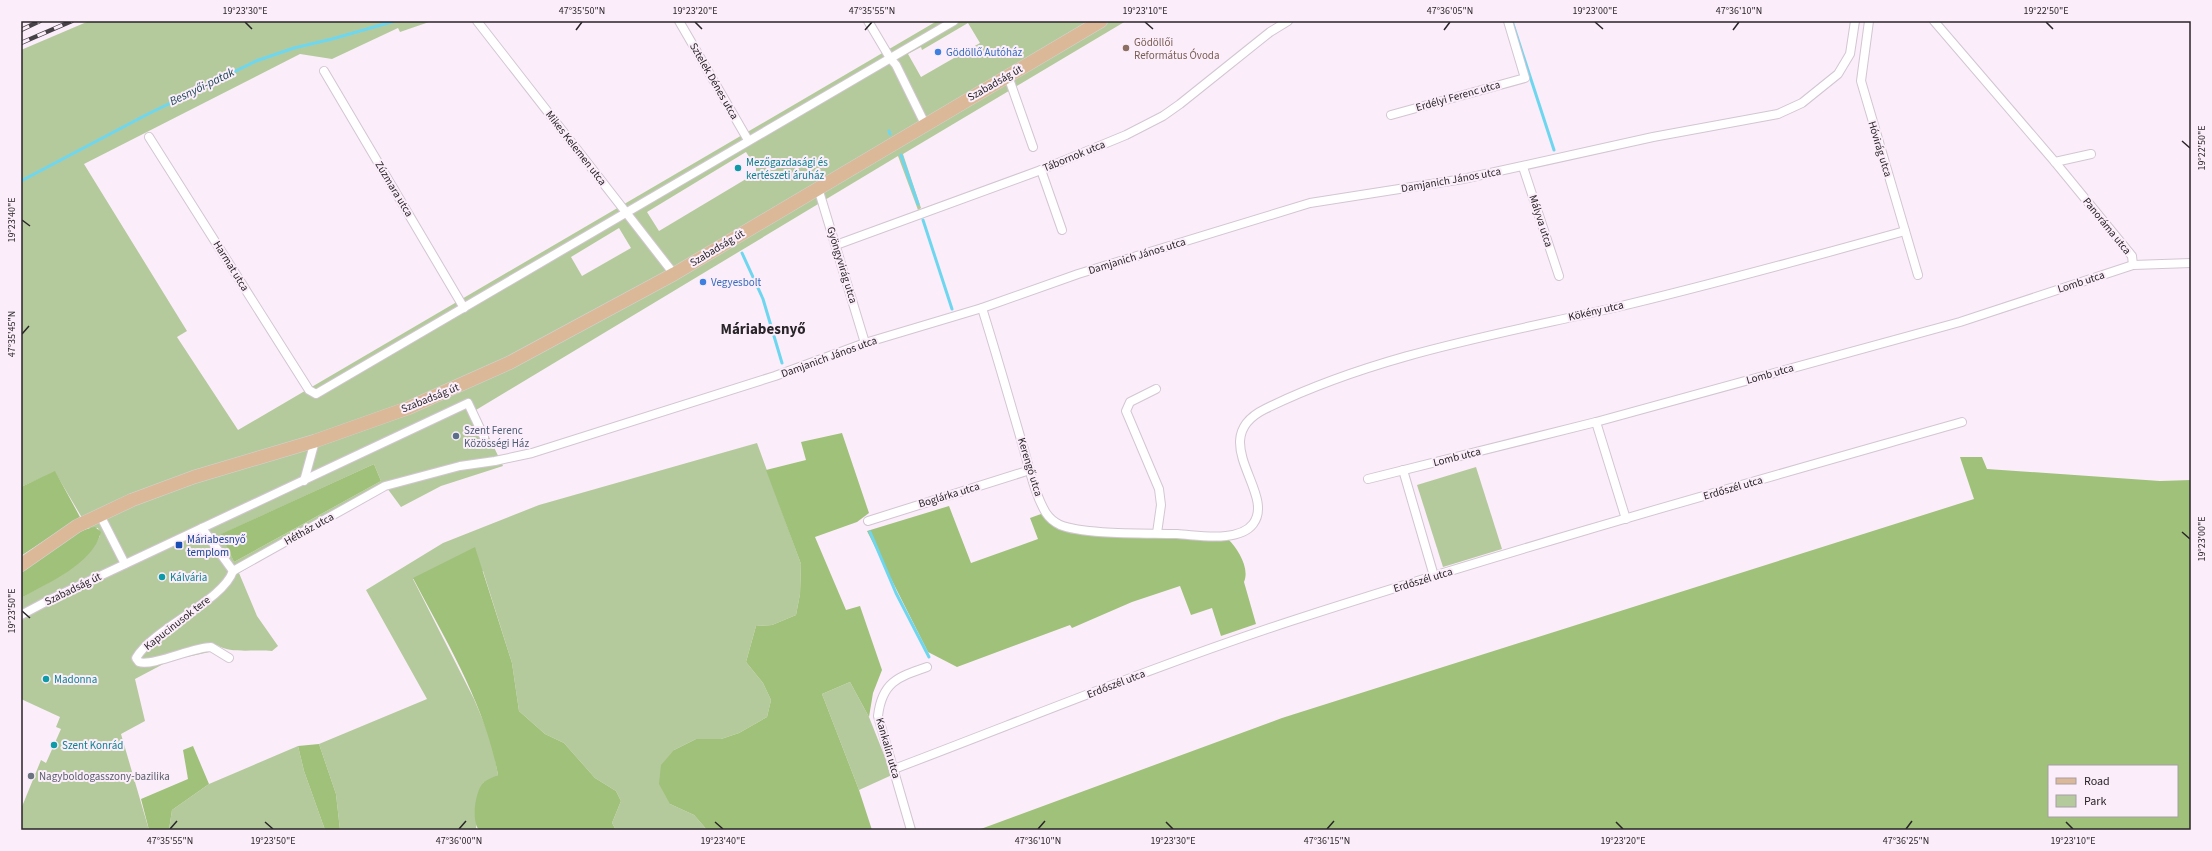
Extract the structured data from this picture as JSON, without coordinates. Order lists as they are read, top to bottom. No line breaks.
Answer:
{"streets":{"main road":["Szabadság út"],"street":["Sztelek Dénes utca","Erdélyi Ferenc utca","Mikes Kelemen utca","Hóvirág utca","Tábornok utca","Damjanich János utca","Zúzmara utca","Mályva utca","Panoráma utca","Gyöngyvirág utca","Harmat utca","Lomb utca","Kökény utca","Kerengő utca","Erdőszél utca","Boglárka utca","Hétház utca","Kapucinusok tere","Kankalin utca"]},"crossings":[["Szabadság út","Mikes Kelemen utca"],["Szabadság út","Gyöngyvirág utca"],["Hóvirág utca","Kökény utca"],["Tábornok utca","Gyöngyvirág utca"],["Damjanich János utca","Mályva utca"],["Damjanich János utca","Gyöngyvirág utca"],["Damjanich János utca","Kerengő utca"],["Damjanich János utca","Hétház utca"],["Zúzmara utca","Harmat utca"],["Panoráma utca","Lomb utca"],["Kökény utca","Kerengő utca"],["Kerengő utca","Boglárka utca"],["Erdőszél utca","Kankalin utca"],["Hétház utca","Kapucinusok tere"]],"districts":["Máriabesnyő"],"water":["Besnyői-patak"],"places":{"other":["Gödöllői Református Óvoda","Gödöllő Autóház","Mezőgazdasági és kertészeti áruház","Vegyesbolt","Szent Ferenc Közösségi Ház","Kálvária","Madonna","Szent Konrád","Nagyboldogasszony-bazilika"],"transit":["Máriabesnyő templom"]},"legend":["Road","Park"],"coordinates":["19°23'30\"E","47°35'50\"N","19°23'20\"E","47°35'55\"N","19°23'10\"E","47°36'05\"N","19°23'00\"E","47°36'10\"N","19°22'50\"E","19°23'40\"E","47°35'45\"N","19°23'50\"E","47°36'00\"N","47°36'15\"N","47°36'25\"N"]}
